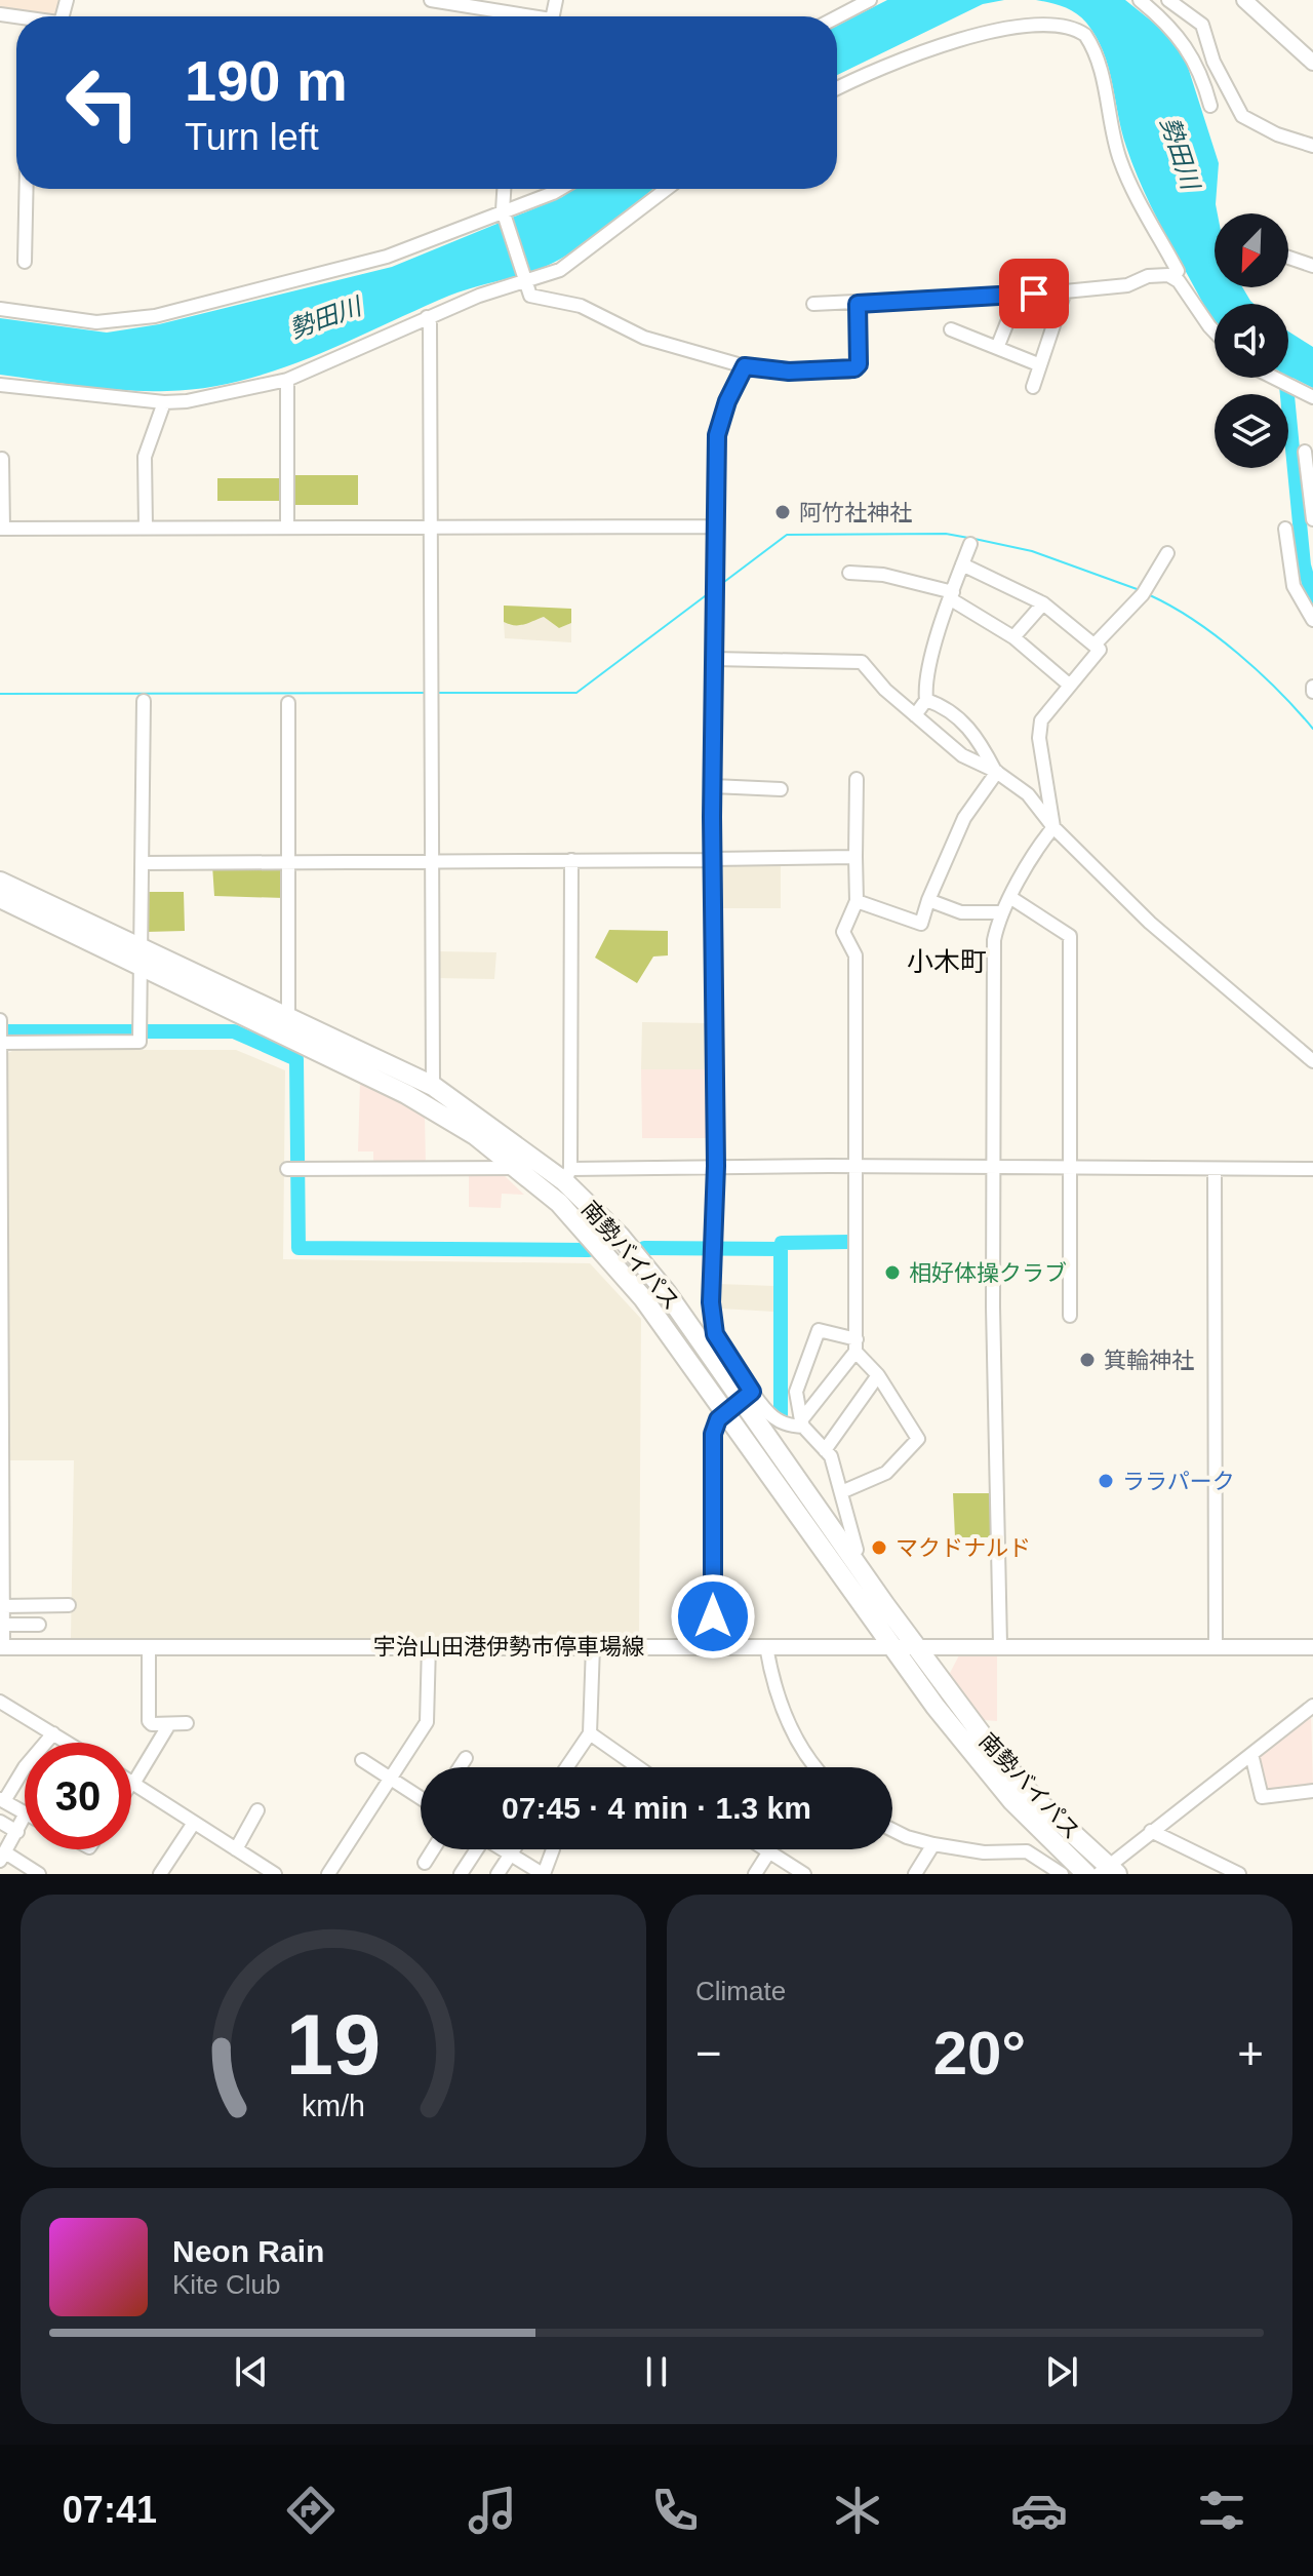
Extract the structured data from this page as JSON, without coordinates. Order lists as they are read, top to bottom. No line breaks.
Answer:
{"streets":{"highway":["南勢バイパス"],"main road":["宇治山田港伊勢市停車場線"]},"crossings":[["南勢バイパス","宇治山田港伊勢市停車場線"]],"districts":["小木町"],"water":["勢田川"],"places":["阿竹社神社","相好体操クラブ","箕輪神社","ララパーク","マクドナルド"],"north":"bottom left","page":{"turn":["190 m","Turn left"],"limit":"30","trip":"07:45 · 4 min · 1.3 km","tile":"Climate","heat":["−","20°","+"],"song":["Neon Rain","Kite Club"],"tabs":"07:41","gauge":["19","km/h"]}}
